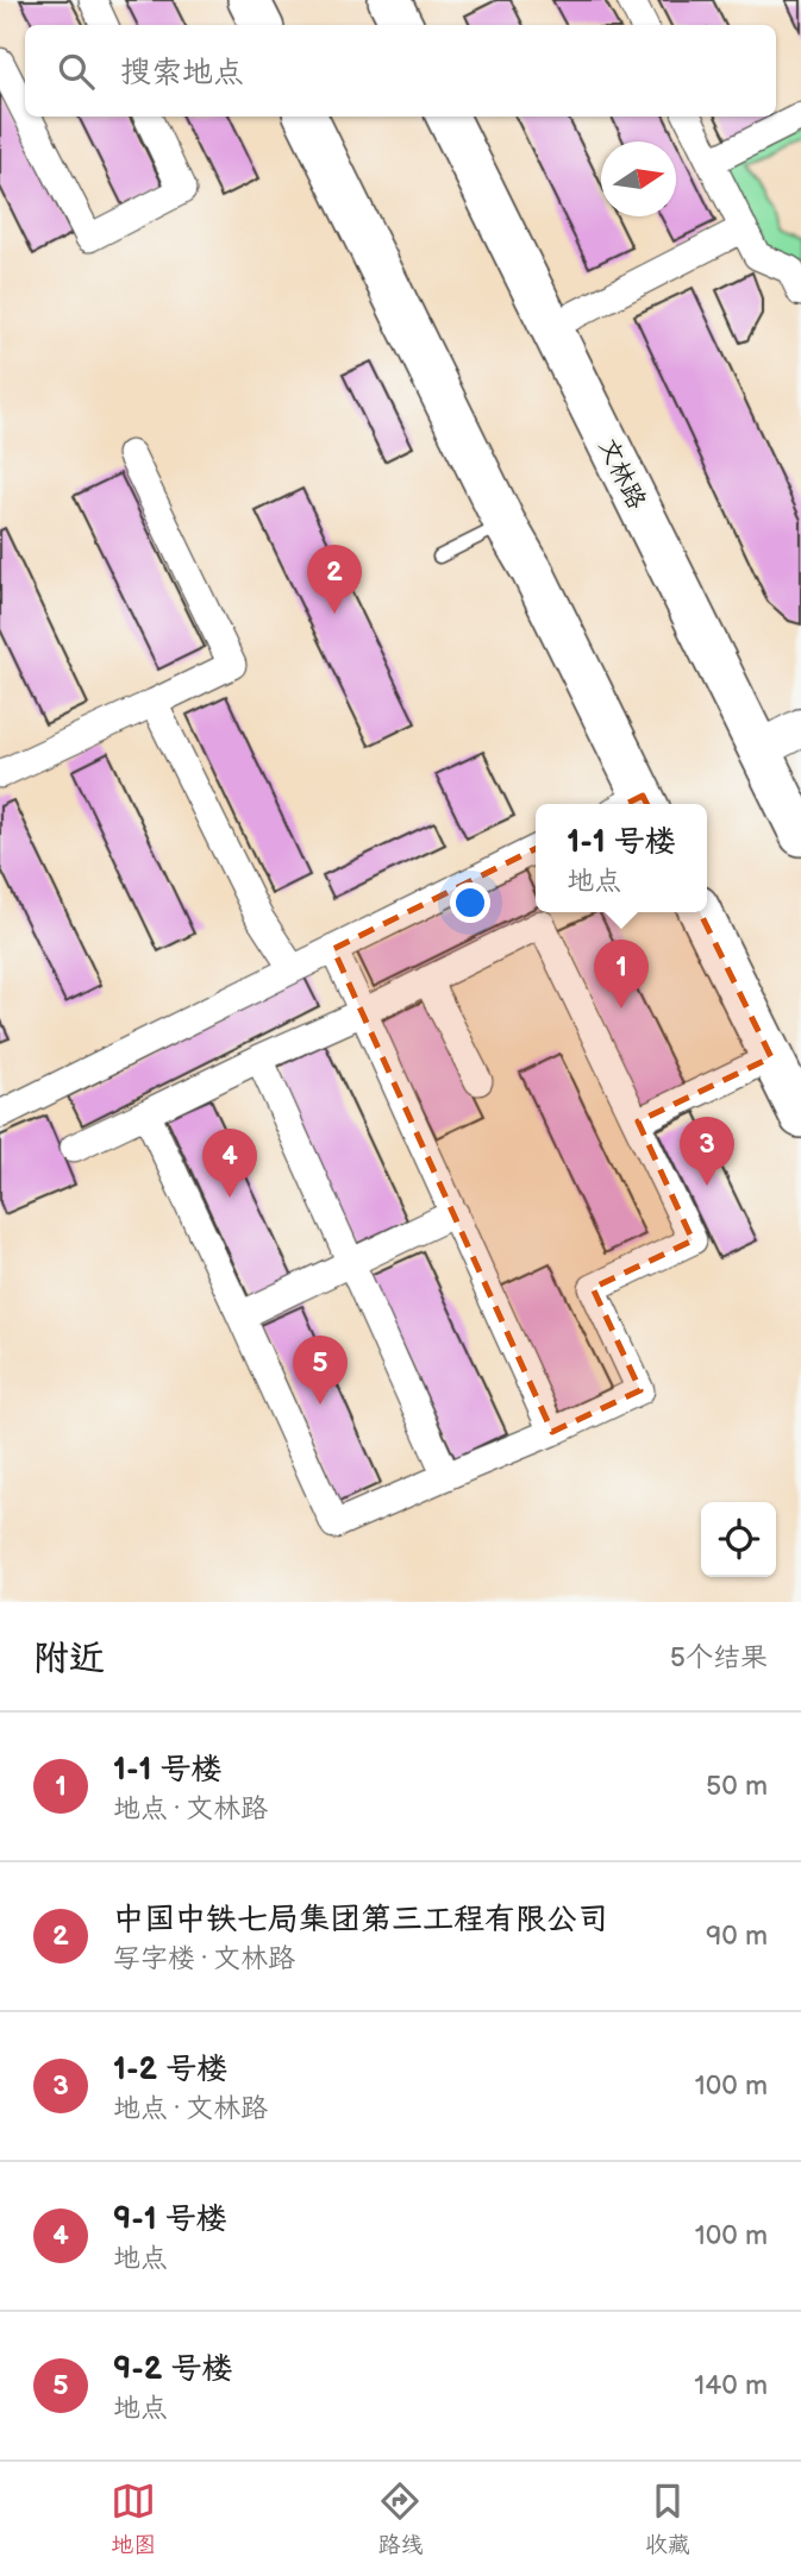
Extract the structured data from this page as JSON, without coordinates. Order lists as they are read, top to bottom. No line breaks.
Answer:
{"streets":{"main road":["文林路"]},"north":"right","page":{"search":"搜索地点","pins":["2","1","3","4","5"],"popup":["1-1 号楼","地点"],"heading":["附近","5个结果"],"list":[{"mark":"1","name":"1-1 号楼","note":"地点 · 文林路","value":"50 m"},{"mark":"2","name":"中国中铁七局集团第三工程有限公司","note":"写字楼 · 文林路","value":"90 m"},{"mark":"3","name":"1-2 号楼","note":"地点 · 文林路","value":"100 m"},{"mark":"4","name":"9-1 号楼","note":"地点","value":"100 m"},{"mark":"5","name":"9-2 号楼","note":"地点","value":"140 m"}],"nav":["地图","路线","收藏"]}}
